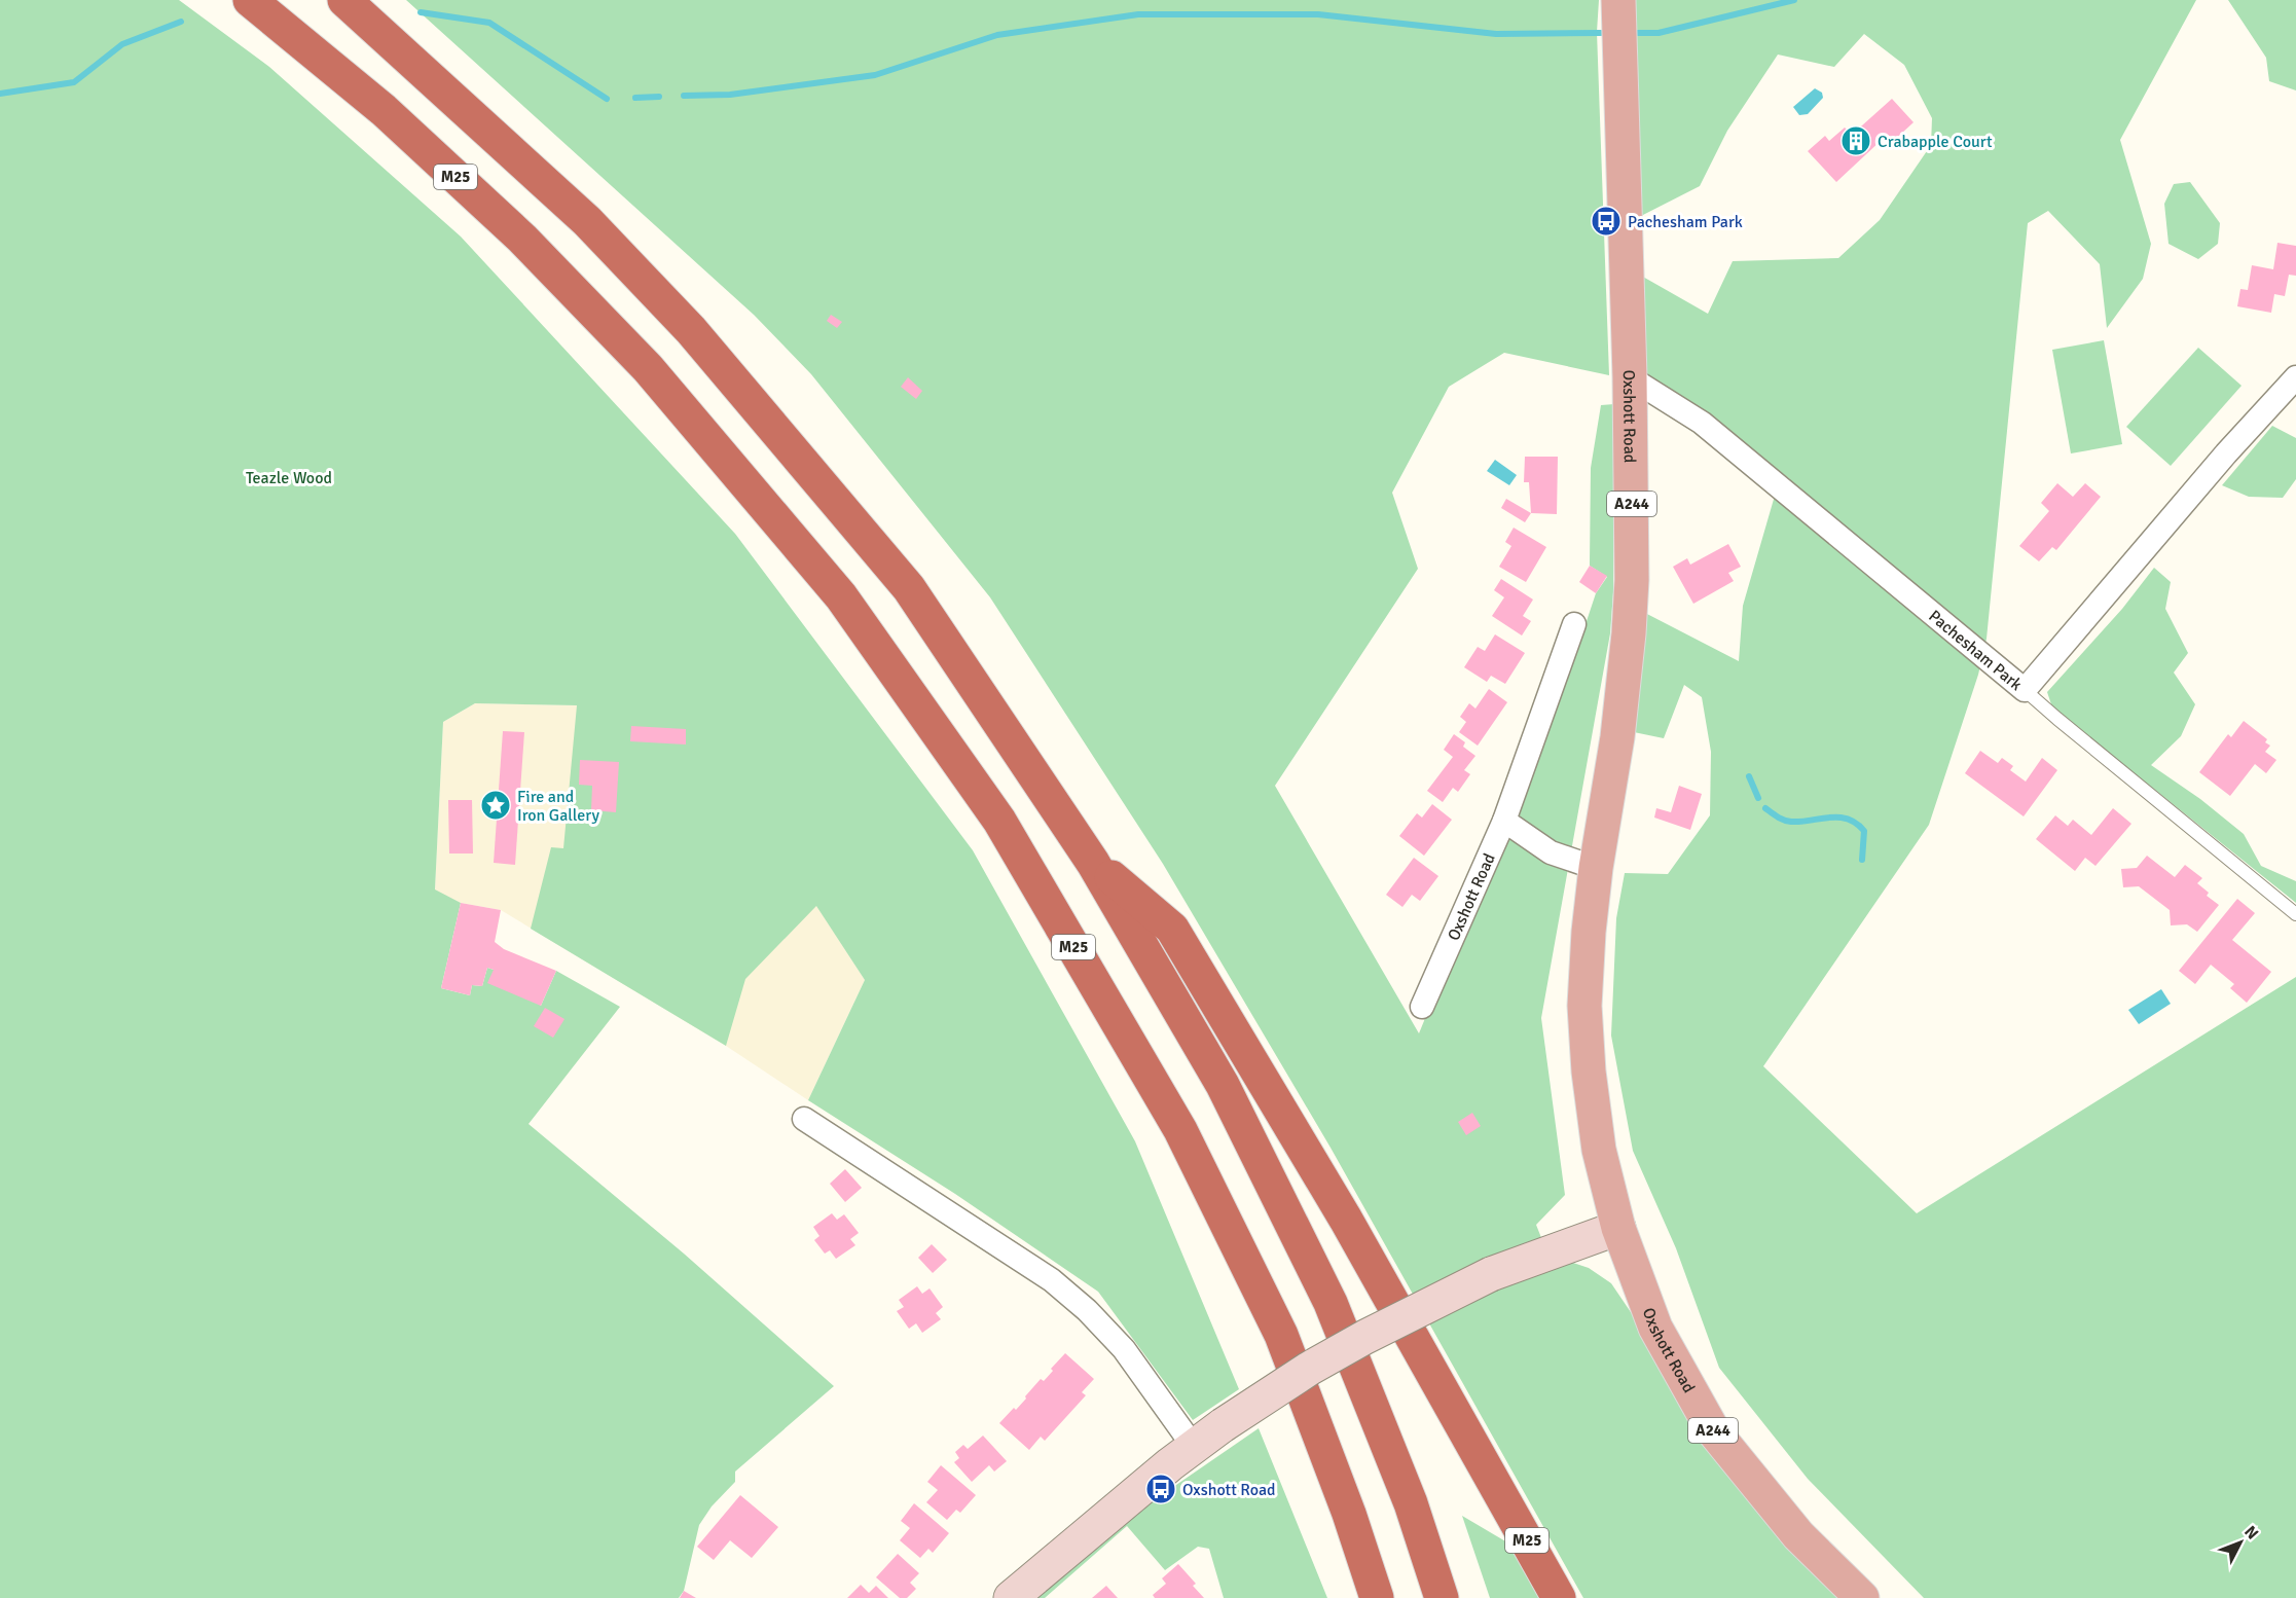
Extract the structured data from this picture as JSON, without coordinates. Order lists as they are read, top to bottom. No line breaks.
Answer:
{"streets":{"highway":["M25"],"main road":["Oxshott Road","A244"],"street":["Pachesham Park"]},"crossings":[["Oxshott Road","Pachesham Park"]],"parks":["Teazle Wood"],"places":{"building":["Crabapple Court"],"bus stop":["Pachesham Park","Oxshott Road"],"place":["Fire and Iron Gallery"]},"north":"top right"}
